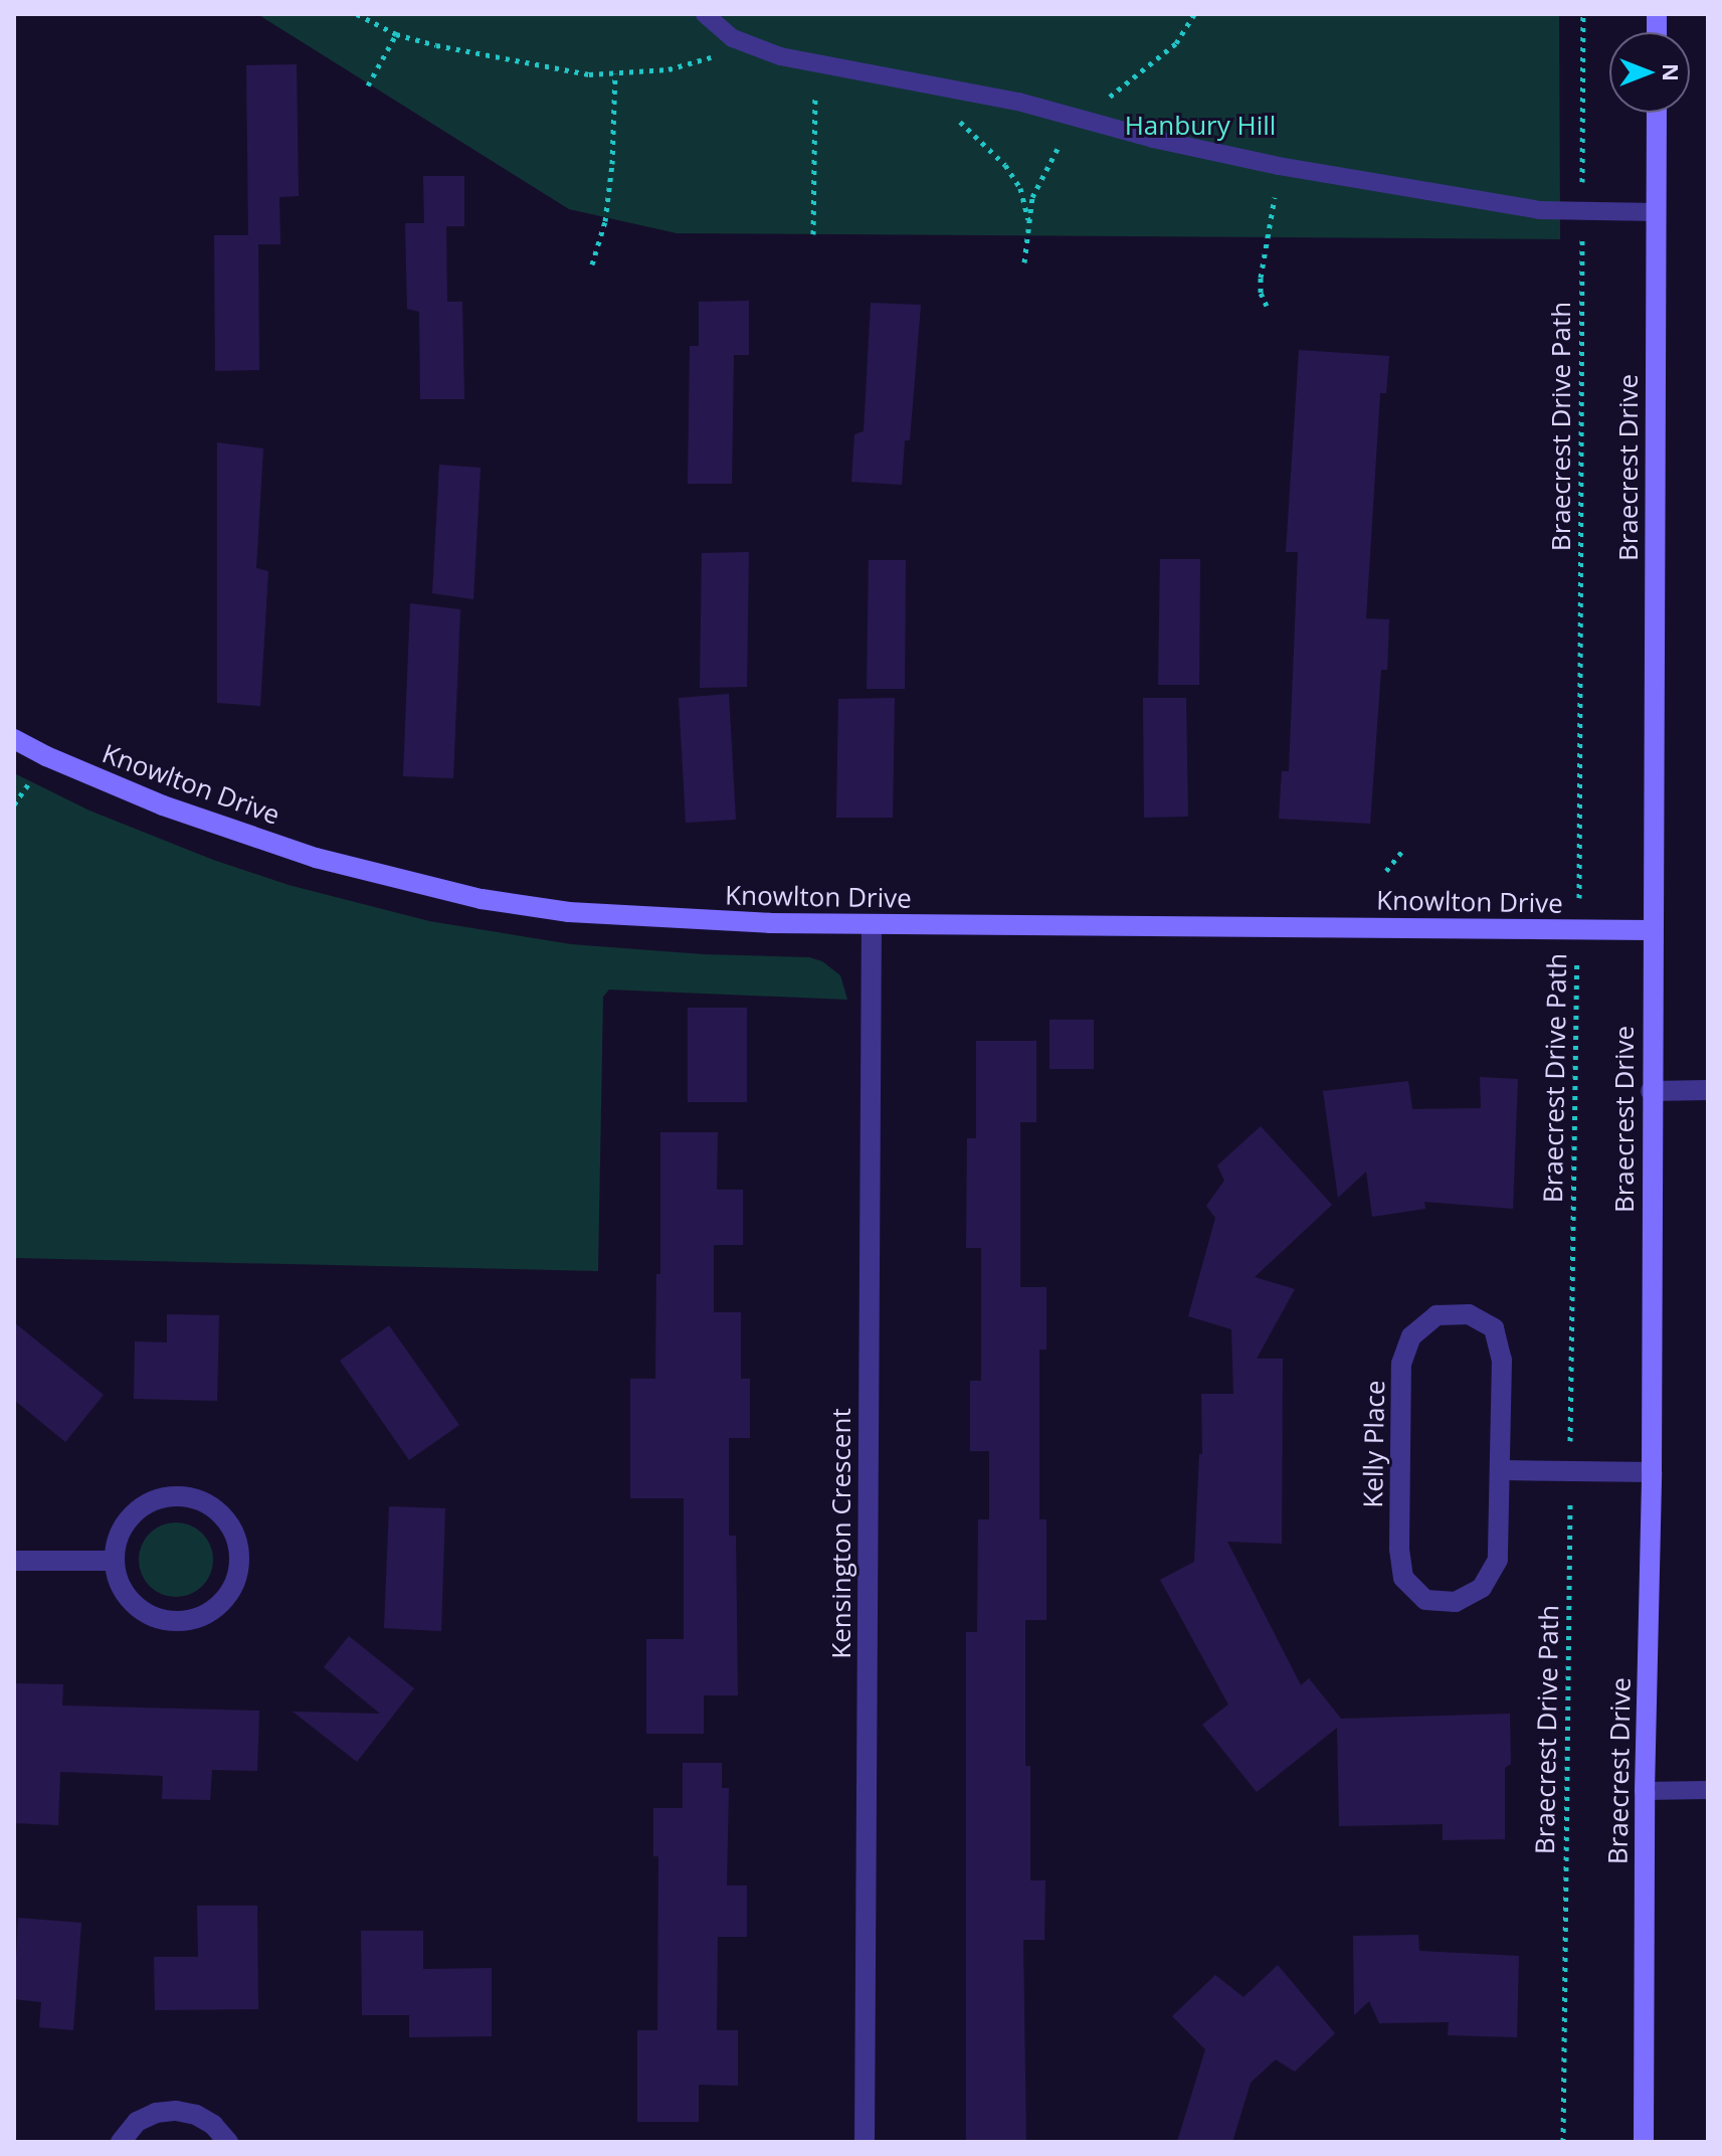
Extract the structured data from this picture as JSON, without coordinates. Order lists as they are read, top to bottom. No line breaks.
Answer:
{"streets":{"street":["Braecrest Drive","Knowlton Drive","Kelly Place","Kensington Crescent"],"path":["Braecrest Drive Path"]},"crossings":[["Braecrest Drive Path","Knowlton Drive"],["Braecrest Drive","Knowlton Drive"],["Knowlton Drive","Kensington Crescent"]],"parks":["Hanbury Hill"],"north":"right"}
